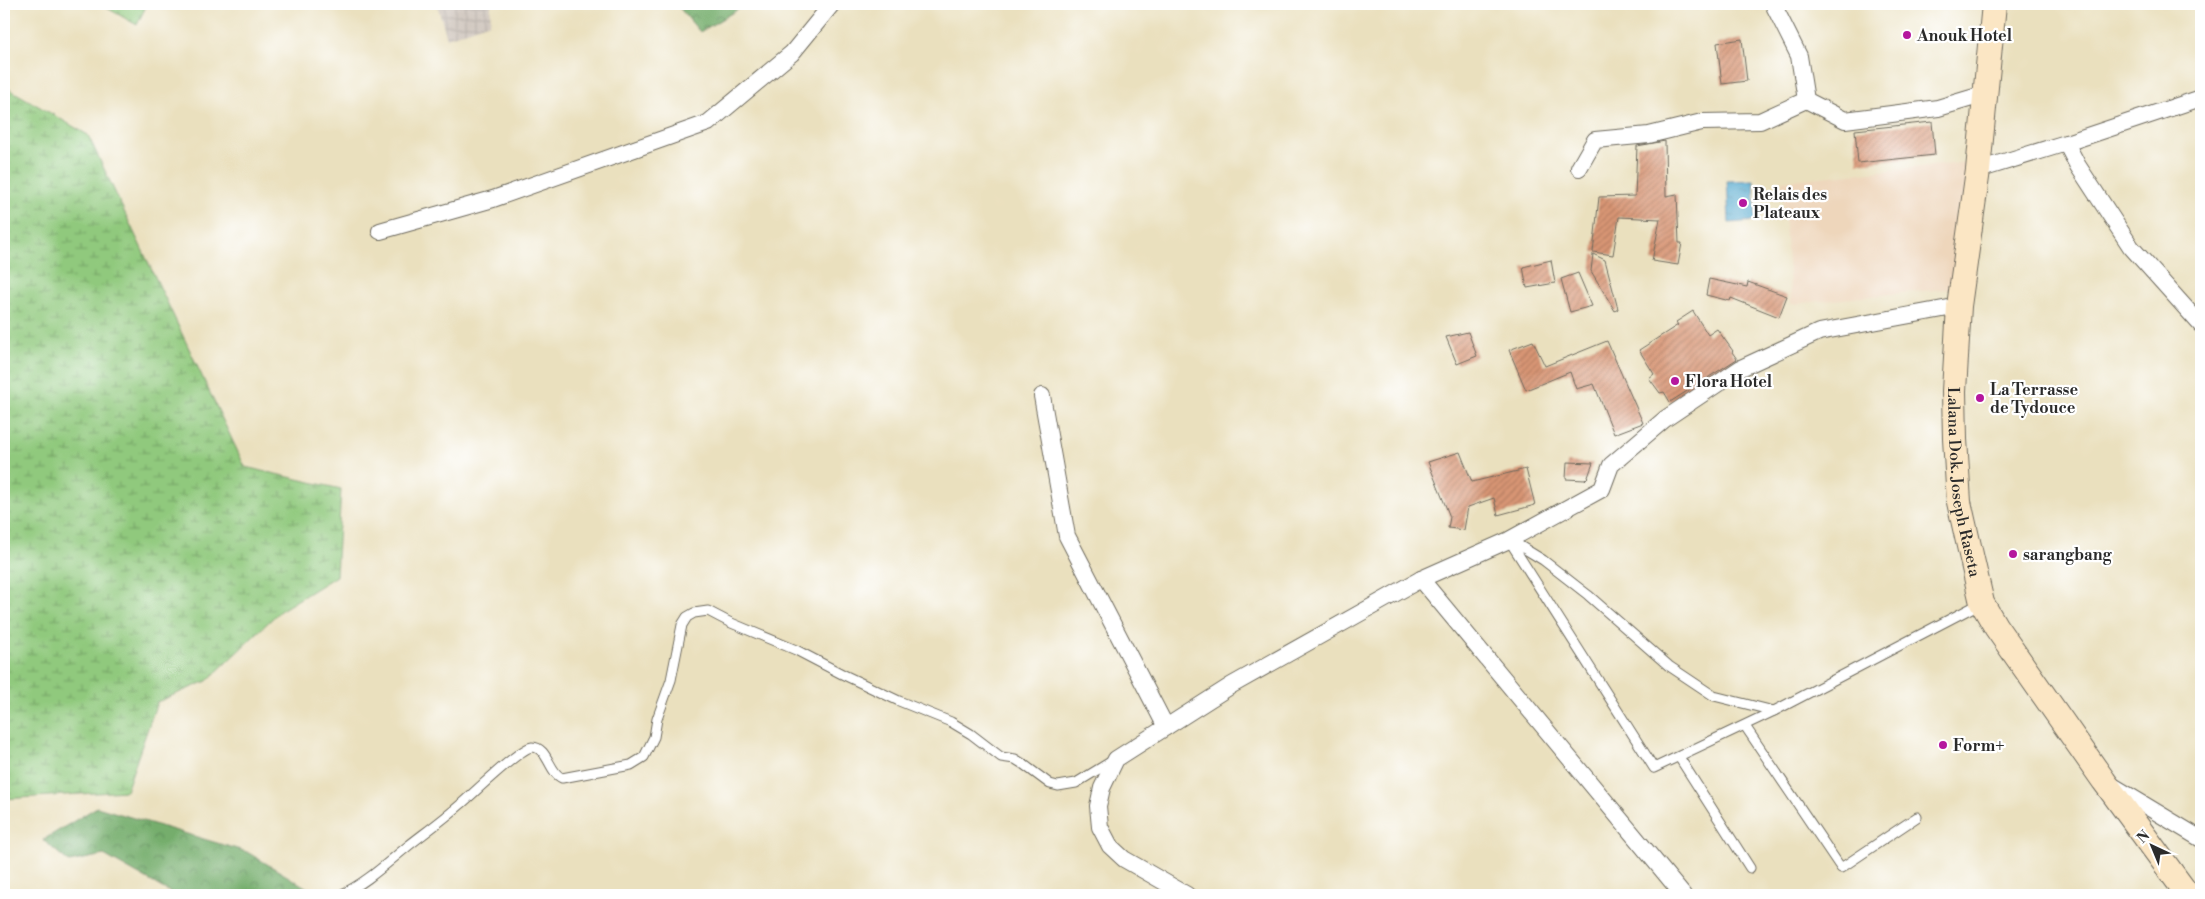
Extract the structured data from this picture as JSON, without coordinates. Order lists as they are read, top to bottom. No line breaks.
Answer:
{"streets":{"main road":["Lalana Dok. Joseph Raseta"]},"places":["Anouk Hotel","Relais des Plateaux","Flora Hotel","La Terrasse de Tydouce","sarangbang","Form+"],"north":"top left"}
